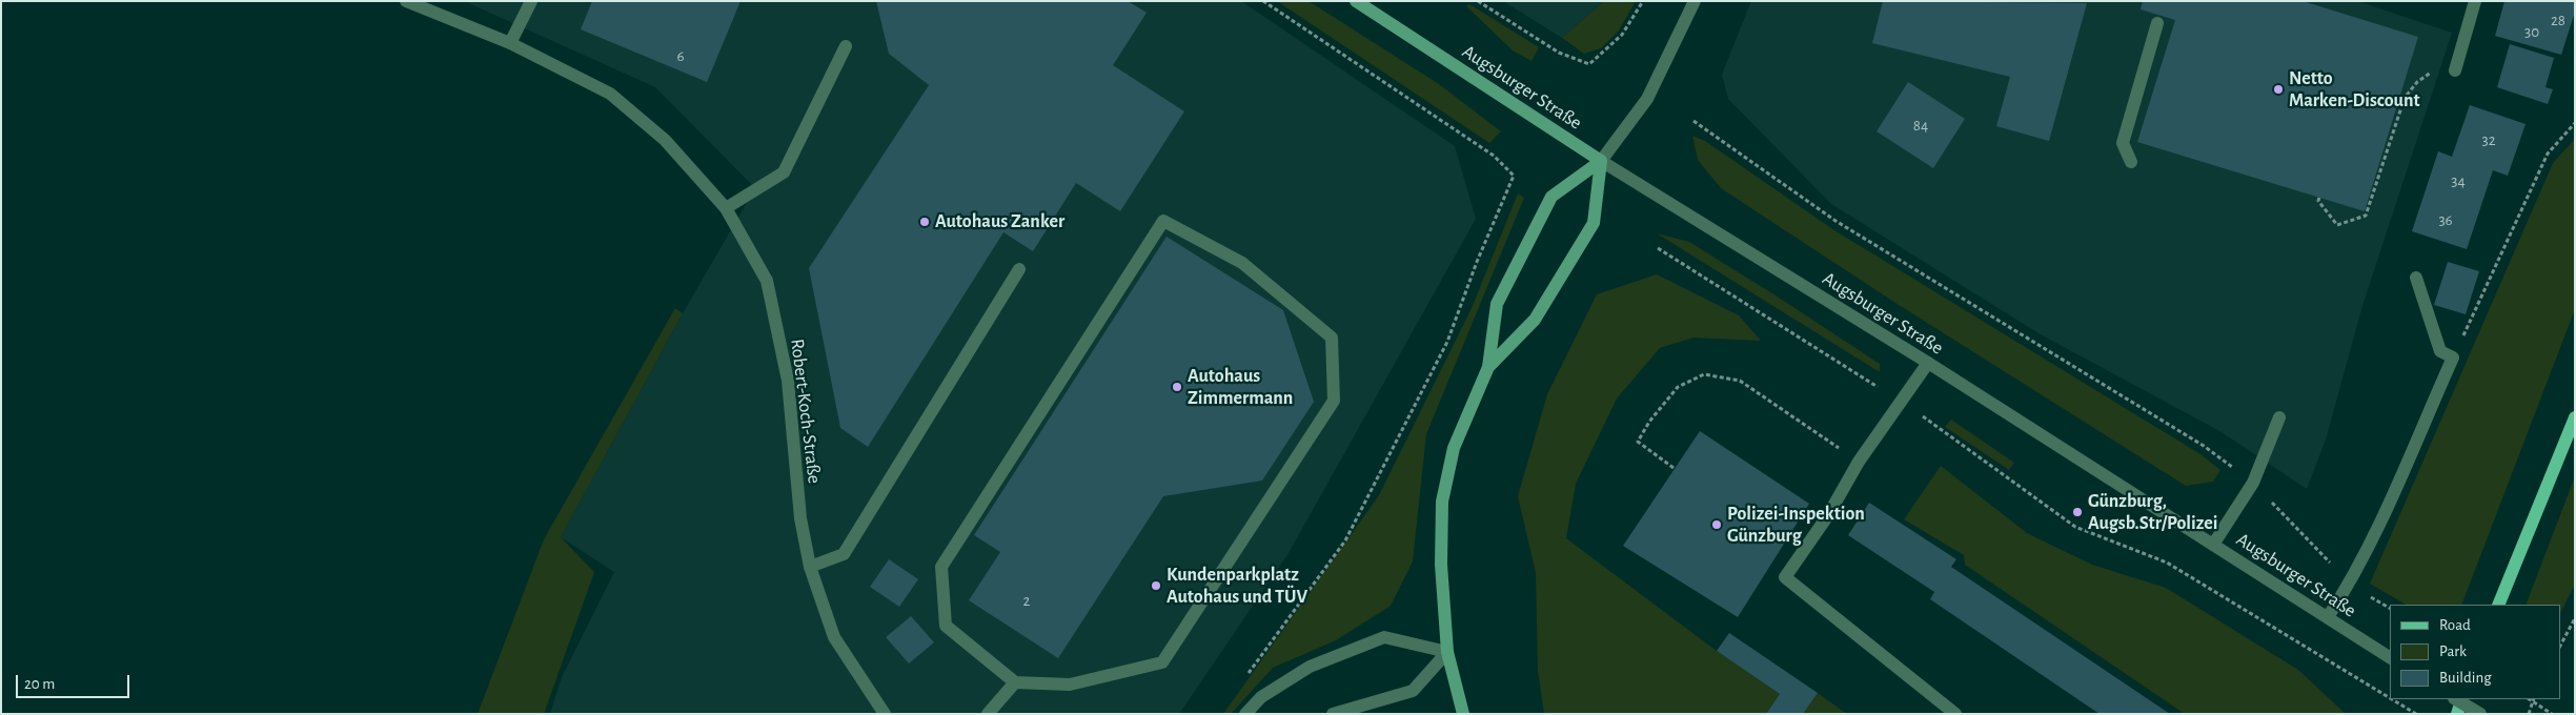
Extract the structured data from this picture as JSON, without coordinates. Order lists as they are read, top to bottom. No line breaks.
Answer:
{"streets":{"main road":["Augsburger Straße"],"street":["Robert-Koch-Straße"]},"places":["Netto Marken-Discount","Autohaus Zanker","Autohaus Zimmermann","Günzburg, Augsb.Str/Polizei","Polizei-Inspektion Günzburg","Kundenparkplatz Autohaus und TÜV"],"house_numbers":["28","30","6","84","32","34","36","2"],"legend":["Road","Park","Building"],"scale_bar":"20 m"}
